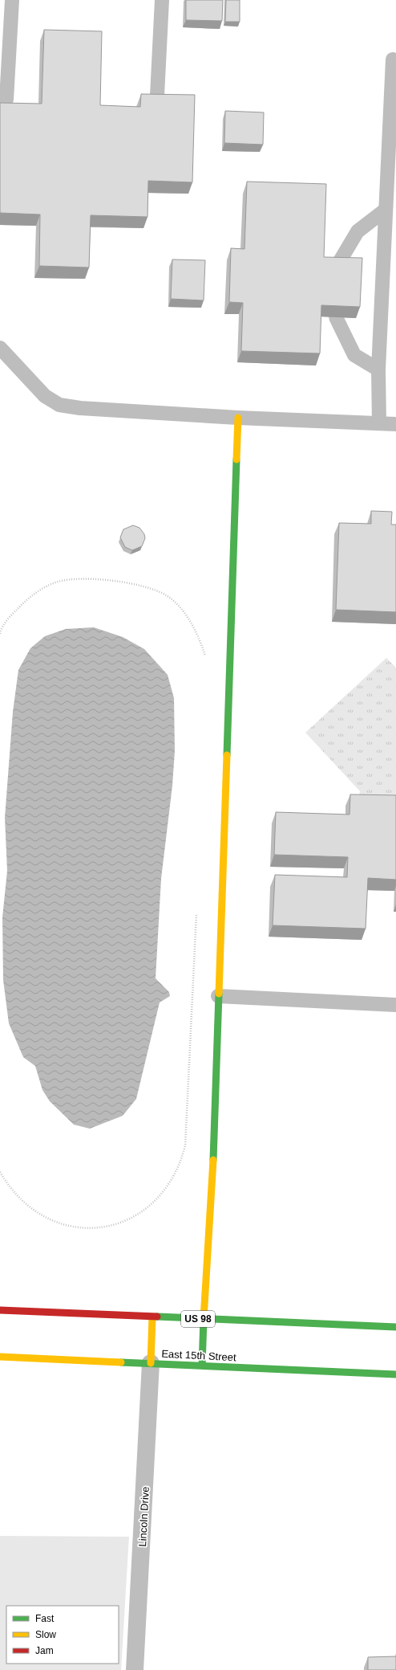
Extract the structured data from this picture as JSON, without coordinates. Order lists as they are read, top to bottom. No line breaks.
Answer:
{"streets":{"main road":["US 98","East 15th Street"],"street":["Lincoln Drive"]},"crossings":[["East 15th Street","Lincoln Drive"]],"legend":["Fast","Slow","Jam"]}
